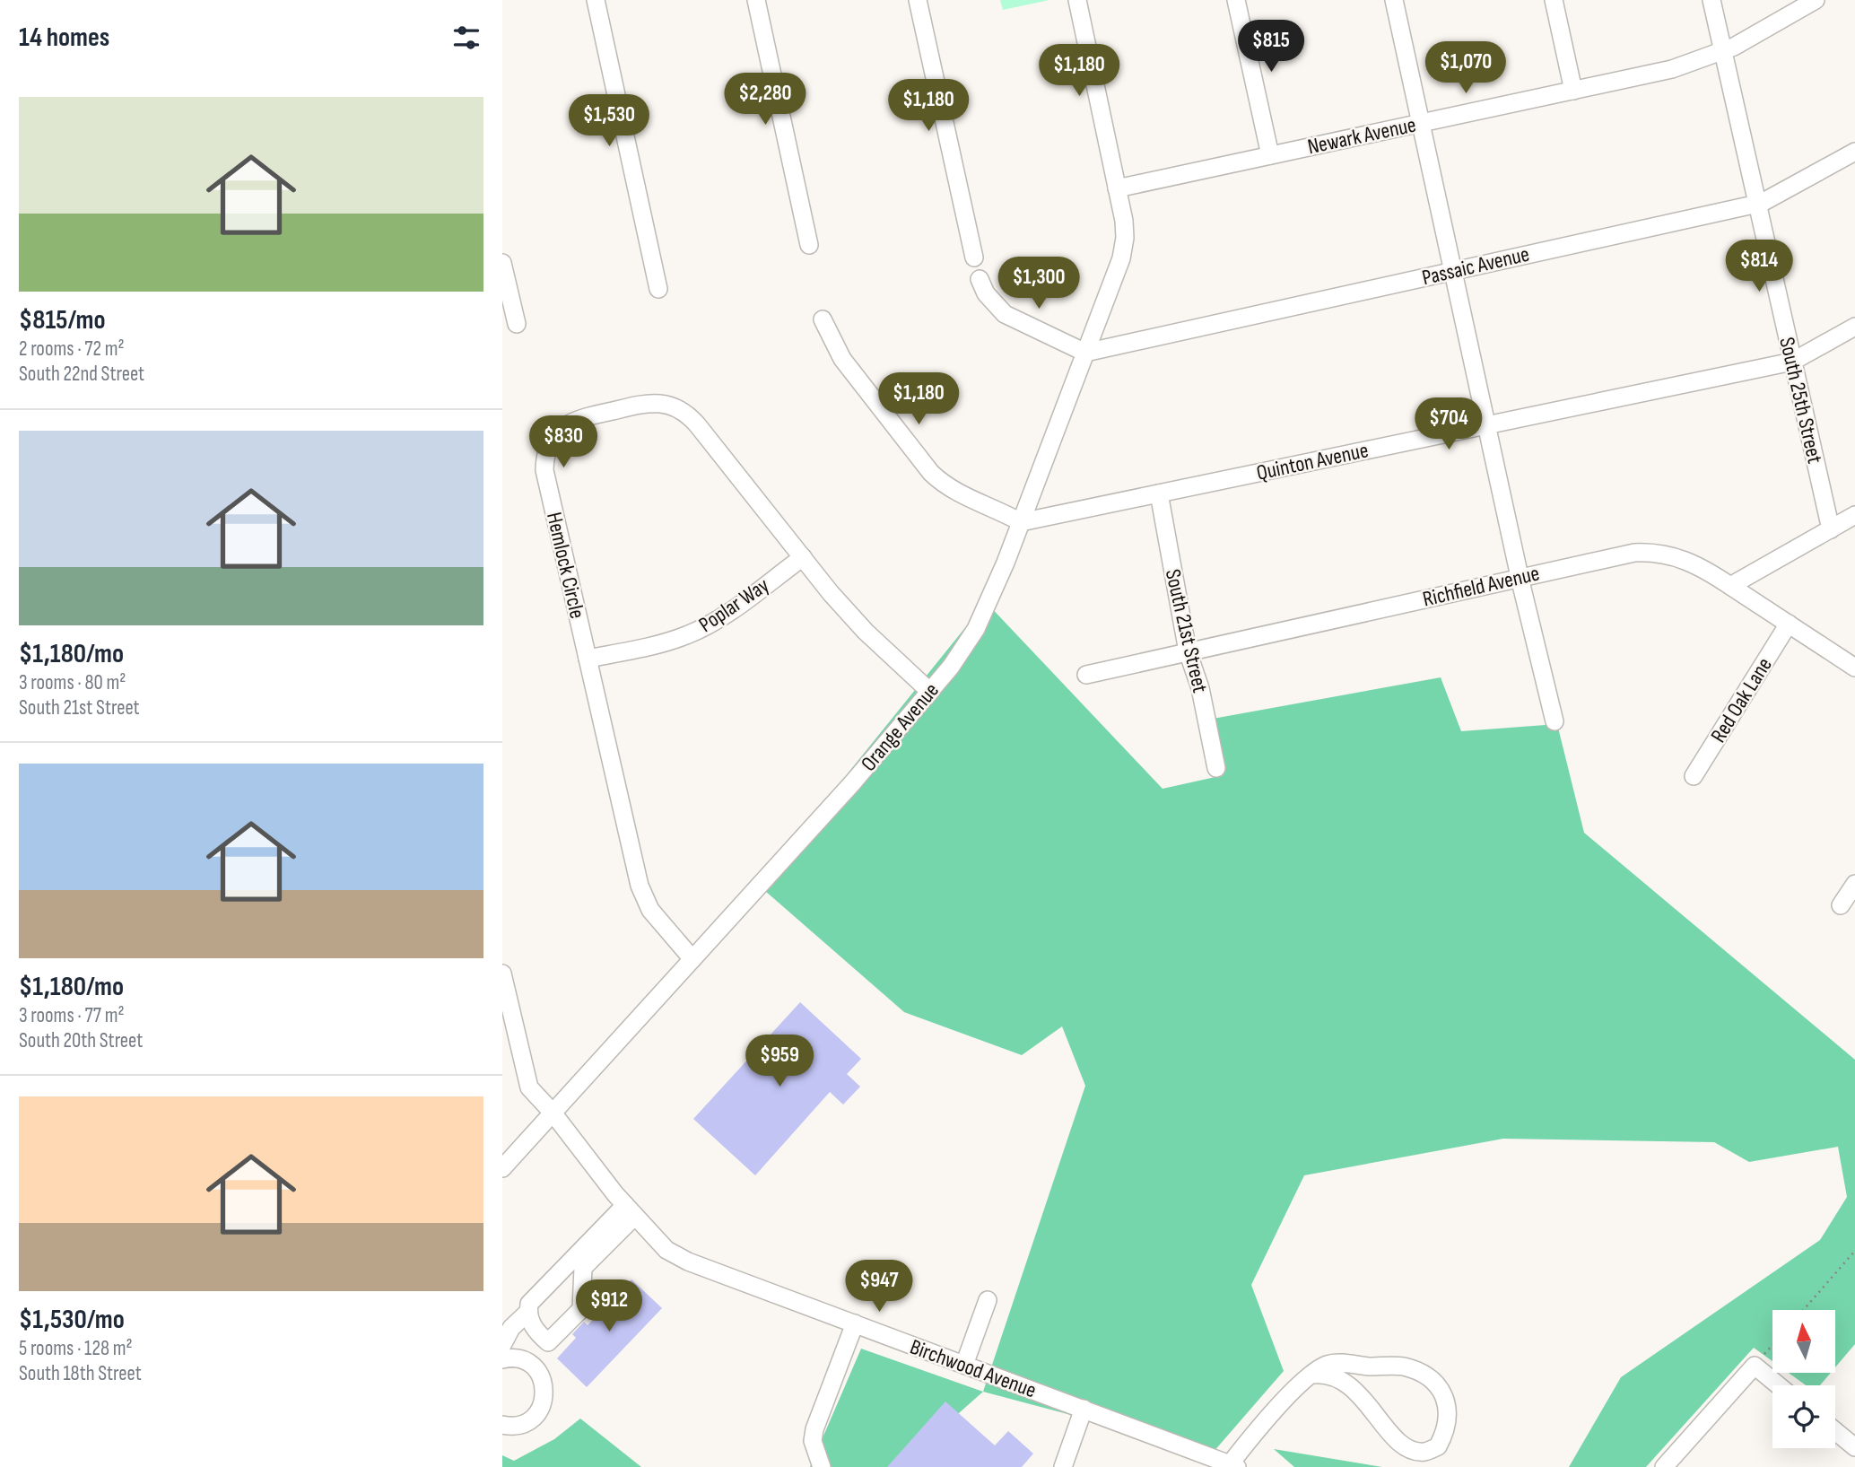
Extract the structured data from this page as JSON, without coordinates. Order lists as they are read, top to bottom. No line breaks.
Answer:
{"streets":{"street":["Newark Avenue","Passaic Avenue","South 25th Street","Quinton Avenue","Hemlock Circle","Richfield Avenue","Poplar Way","South 21st Street","Red Oak Lane","Orange Avenue","Birchwood Avenue"]},"crossings":[["Newark Avenue","South 25th Street"],["Newark Avenue","Orange Avenue"],["Passaic Avenue","South 25th Street"],["Passaic Avenue","Orange Avenue"],["South 25th Street","Quinton Avenue"],["Quinton Avenue","South 21st Street"],["Quinton Avenue","Orange Avenue"],["Hemlock Circle","Poplar Way"],["Hemlock Circle","Orange Avenue"],["Richfield Avenue","South 21st Street"],["Richfield Avenue","Red Oak Lane"],["Orange Avenue","Birchwood Avenue"]],"north":"top","page":{"heading":"14 homes","price":["$815","$1,070","$1,180","$2,280","$1,180","$1,530","$814","$1,300","$1,180","$704","$830","$959","$947","$912"],"list":[{"name":"$815/mo","note":"2 rooms · 72 m² · South 22nd Street"},{"name":"$1,180/mo","note":"3 rooms · 80 m² · South 21st Street"},{"name":"$1,180/mo","note":"3 rooms · 77 m² · South 20th Street"},{"name":"$1,530/mo","note":"5 rooms · 128 m² · South 18th Street"}]}}
